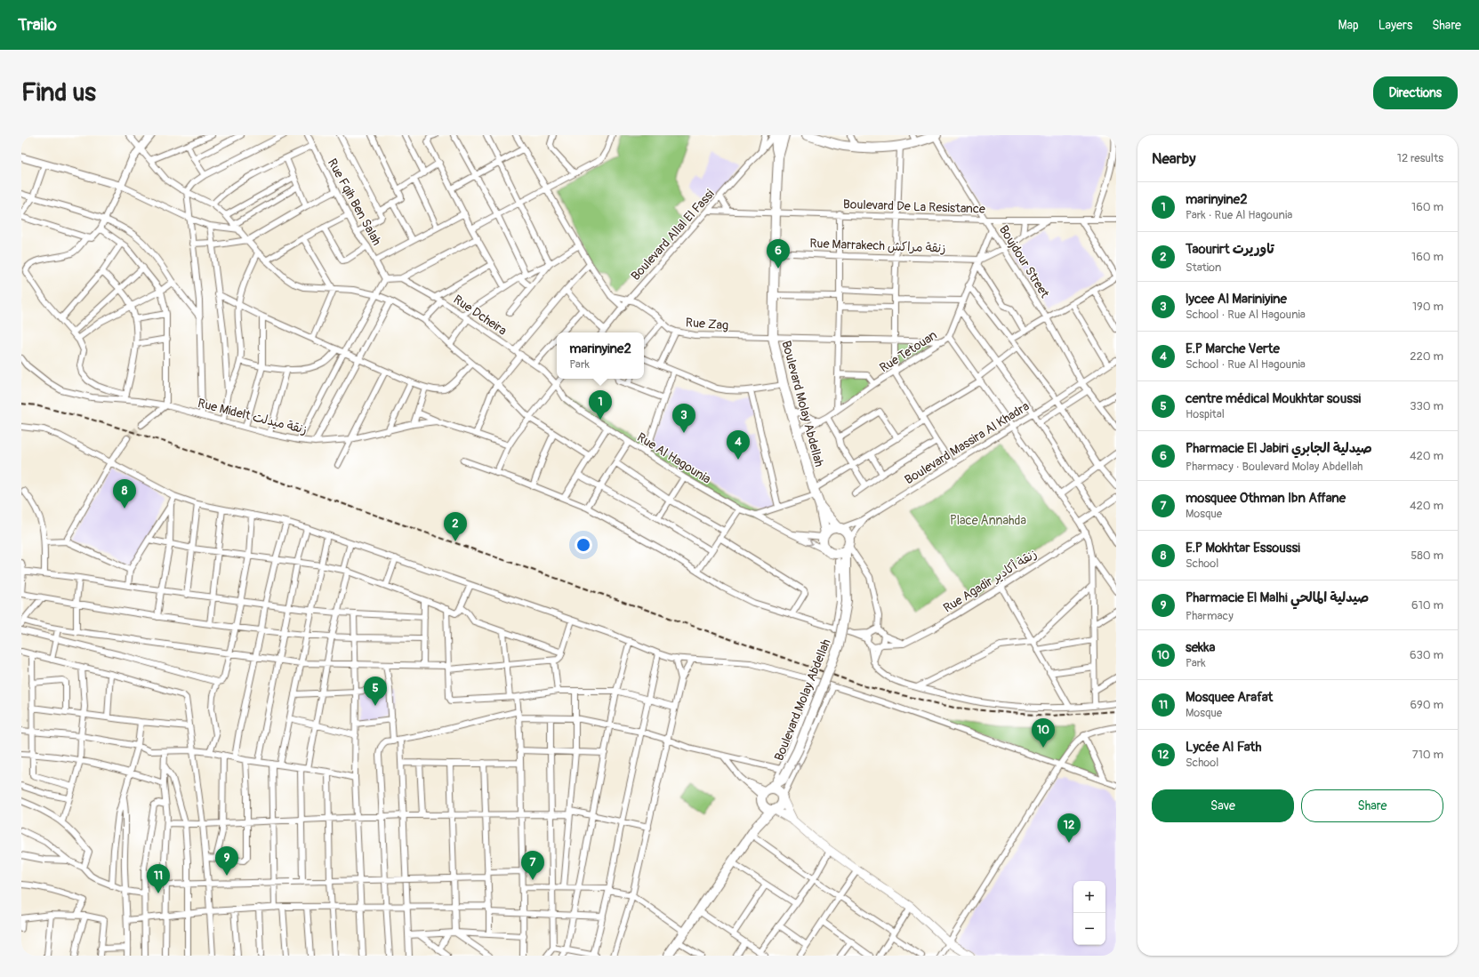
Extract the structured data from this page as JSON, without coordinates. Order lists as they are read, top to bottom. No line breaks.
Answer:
{"streets":{"main road":["Boulevard Molay Abdellah"],"street":["Rue Fqih Ben Salah","Boulevard De La Resistance","Boulevard Allal El Fassi","Rue Marrakech زنقة مراكش","Boujdour Street","Rue Dcheira","Rue Zag","Rue Tetouan","Rue Midelt زنقة ميدلت","Boulevard Massira Al Khadra","Rue Al Hagounia","Rue Agadir زنقة أكادير"]},"crossings":[["Boulevard De La Resistance","Boulevard Allal El Fassi"],["Boulevard De La Resistance","Boujdour Street"],["Boulevard De La Resistance","Boulevard Molay Abdellah"],["Boulevard Allal El Fassi","Rue Zag"],["Rue Marrakech زنقة مراكش","Rue Tetouan"],["Rue Marrakech زنقة مراكش","Boulevard Molay Abdellah"],["Boujdour Street","Rue Tetouan"],["Boujdour Street","Boulevard Massira Al Khadra"],["Rue Dcheira","Rue Al Hagounia"],["Rue Zag","Rue Tetouan"],["Rue Zag","Boulevard Molay Abdellah"],["Rue Tetouan","Boulevard Molay Abdellah"],["Boulevard Molay Abdellah","Rue Al Hagounia"]],"parks":["Place Annahda"],"page":{"header":"Trailo","nav":["Map","Layers","Share"],"buttons":["Directions",["Save","Share"]],"title":"Find us","heading":["Nearby","12 results"],"list":[{"mark":"1","name":"marinyine2","note":"Park · Rue Al Hagounia","value":"160 m"},{"mark":"2","name":"Taourirt تاوريرت","note":"Station","value":"160 m"},{"mark":"3","name":"lycee Al Mariniyine","note":"School · Rue Al Hagounia","value":"190 m"},{"mark":"4","name":"E.P Marche Verte","note":"School · Rue Al Hagounia","value":"220 m"},{"mark":"5","name":"centre médical Moukhtar soussi","note":"Hospital","value":"330 m"},{"mark":"6","name":"Pharmacie El Jabiri صيدلية الجابري","note":"Pharmacy · Boulevard Molay Abdellah","value":"420 m"},{"mark":"7","name":"mosquee Othman Ibn Affane","note":"Mosque","value":"420 m"},{"mark":"8","name":"E.P Mokhtar Essoussi","note":"School","value":"580 m"},{"mark":"9","name":"Pharmacie El Malhi صيدلية المالحي","note":"Pharmacy","value":"610 m"},{"mark":"10","name":"sekka","note":"Park","value":"630 m"},{"mark":"11","name":"Mosquee Arafat","note":"Mosque","value":"690 m"},{"mark":"12","name":"Lycée Al Fath","note":"School","value":"710 m"}],"pins":["6","1","3","4","8","2","5","10","12","9","7","11"],"popup":["marinyine2","Park"],"map_buttons":["+","−"]}}
